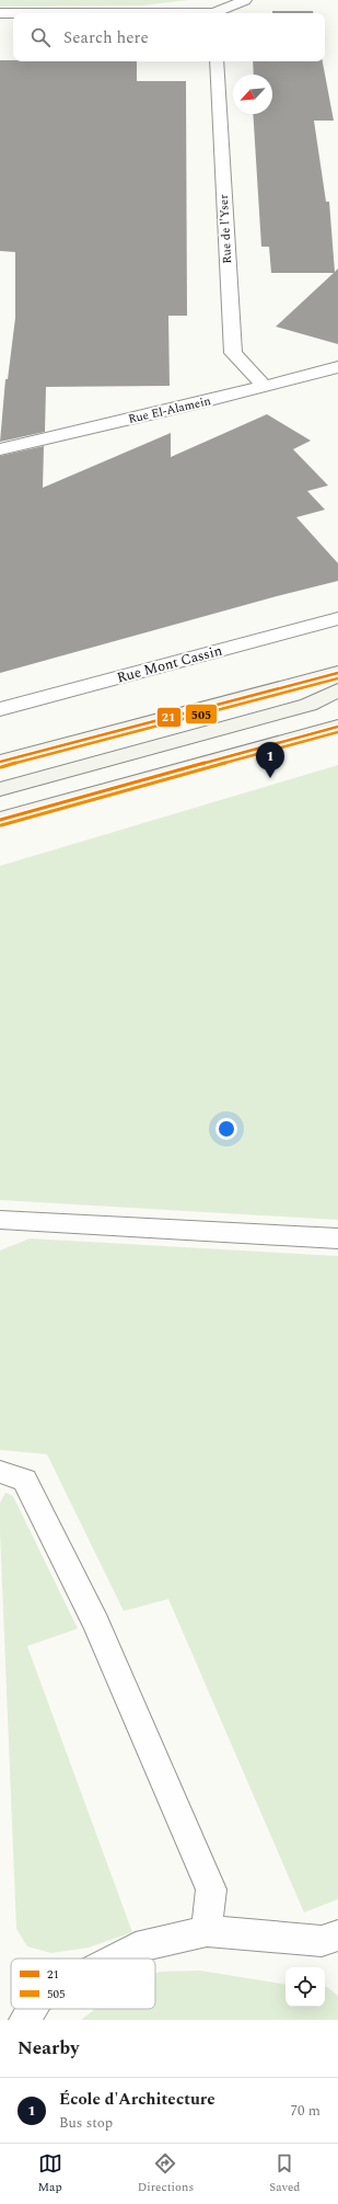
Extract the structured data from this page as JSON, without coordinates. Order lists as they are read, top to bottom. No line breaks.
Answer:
{"streets":{"street":["Rue de l'Yser","Rue El-Alamein","Rue Mont Cassin"]},"crossings":[["Rue de l'Yser","Rue El-Alamein"]],"lines":["transit line 21","transit line 505"],"legend":["21","505"],"north":"bottom left","page":{"search":"Search here","pins":"1","heading":"Nearby","list":[{"mark":"1","name":"École d'Architecture","note":"Bus stop","value":"70 m"}],"nav":["Map","Directions","Saved"]}}
